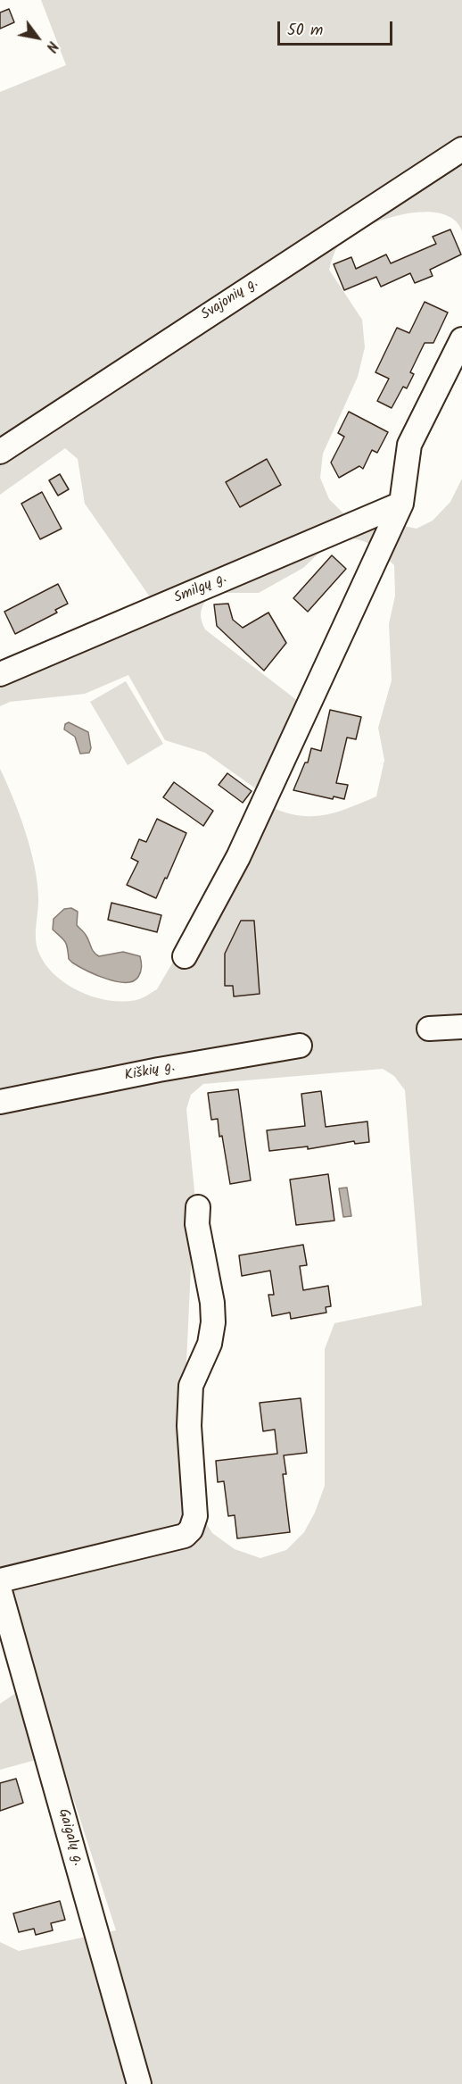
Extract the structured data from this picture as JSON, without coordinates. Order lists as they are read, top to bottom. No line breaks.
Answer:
{"streets":{"street":["Svajonių g.","Smilgų g.","Kiškių g.","Gaigalų g."]},"scale_bar":"50 m","north":"bottom right"}
